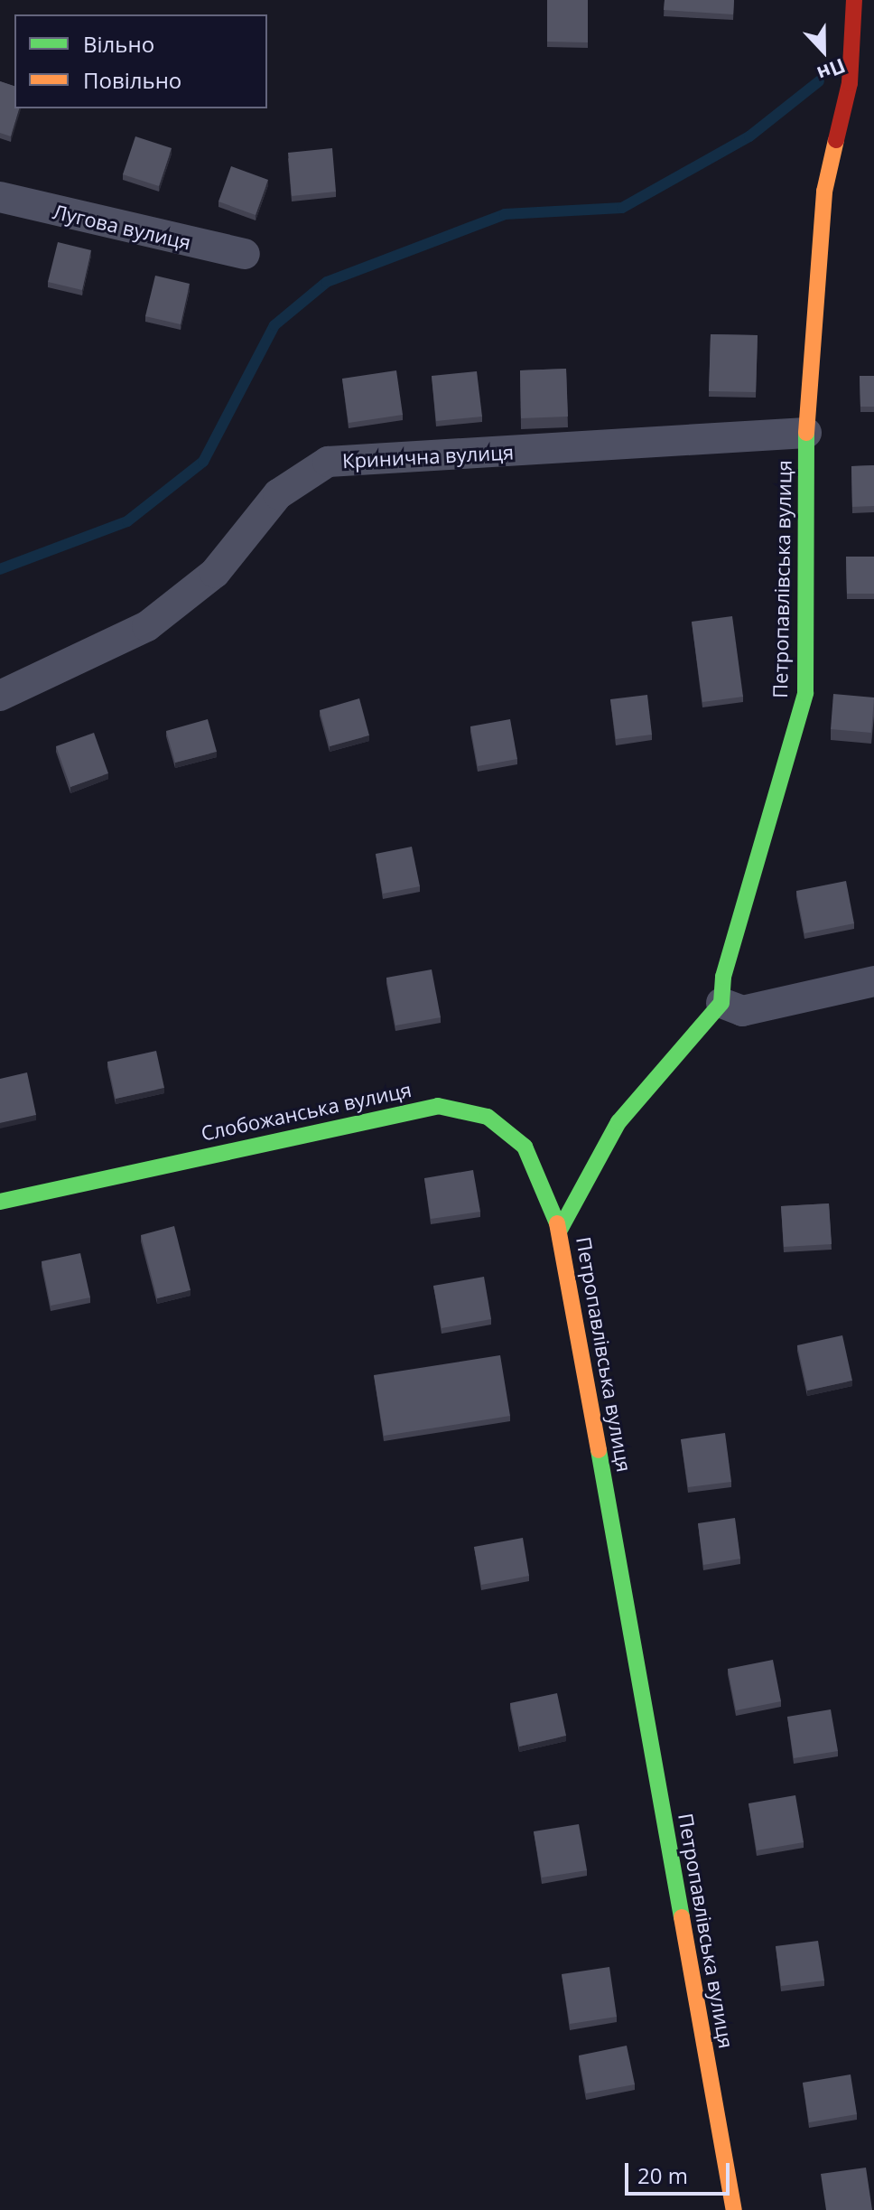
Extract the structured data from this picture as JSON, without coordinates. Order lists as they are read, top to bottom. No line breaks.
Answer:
{"streets":{"street":["Лугова вулиця","Кринична вулиця","Петропавлівська вулиця","Слобожанська вулиця"]},"crossings":[["Кринична вулиця","Петропавлівська вулиця"],["Петропавлівська вулиця","Слобожанська вулиця"]],"legend":["Вільно","Повільно"],"scale_bar":"20 m","north":"bottom"}
